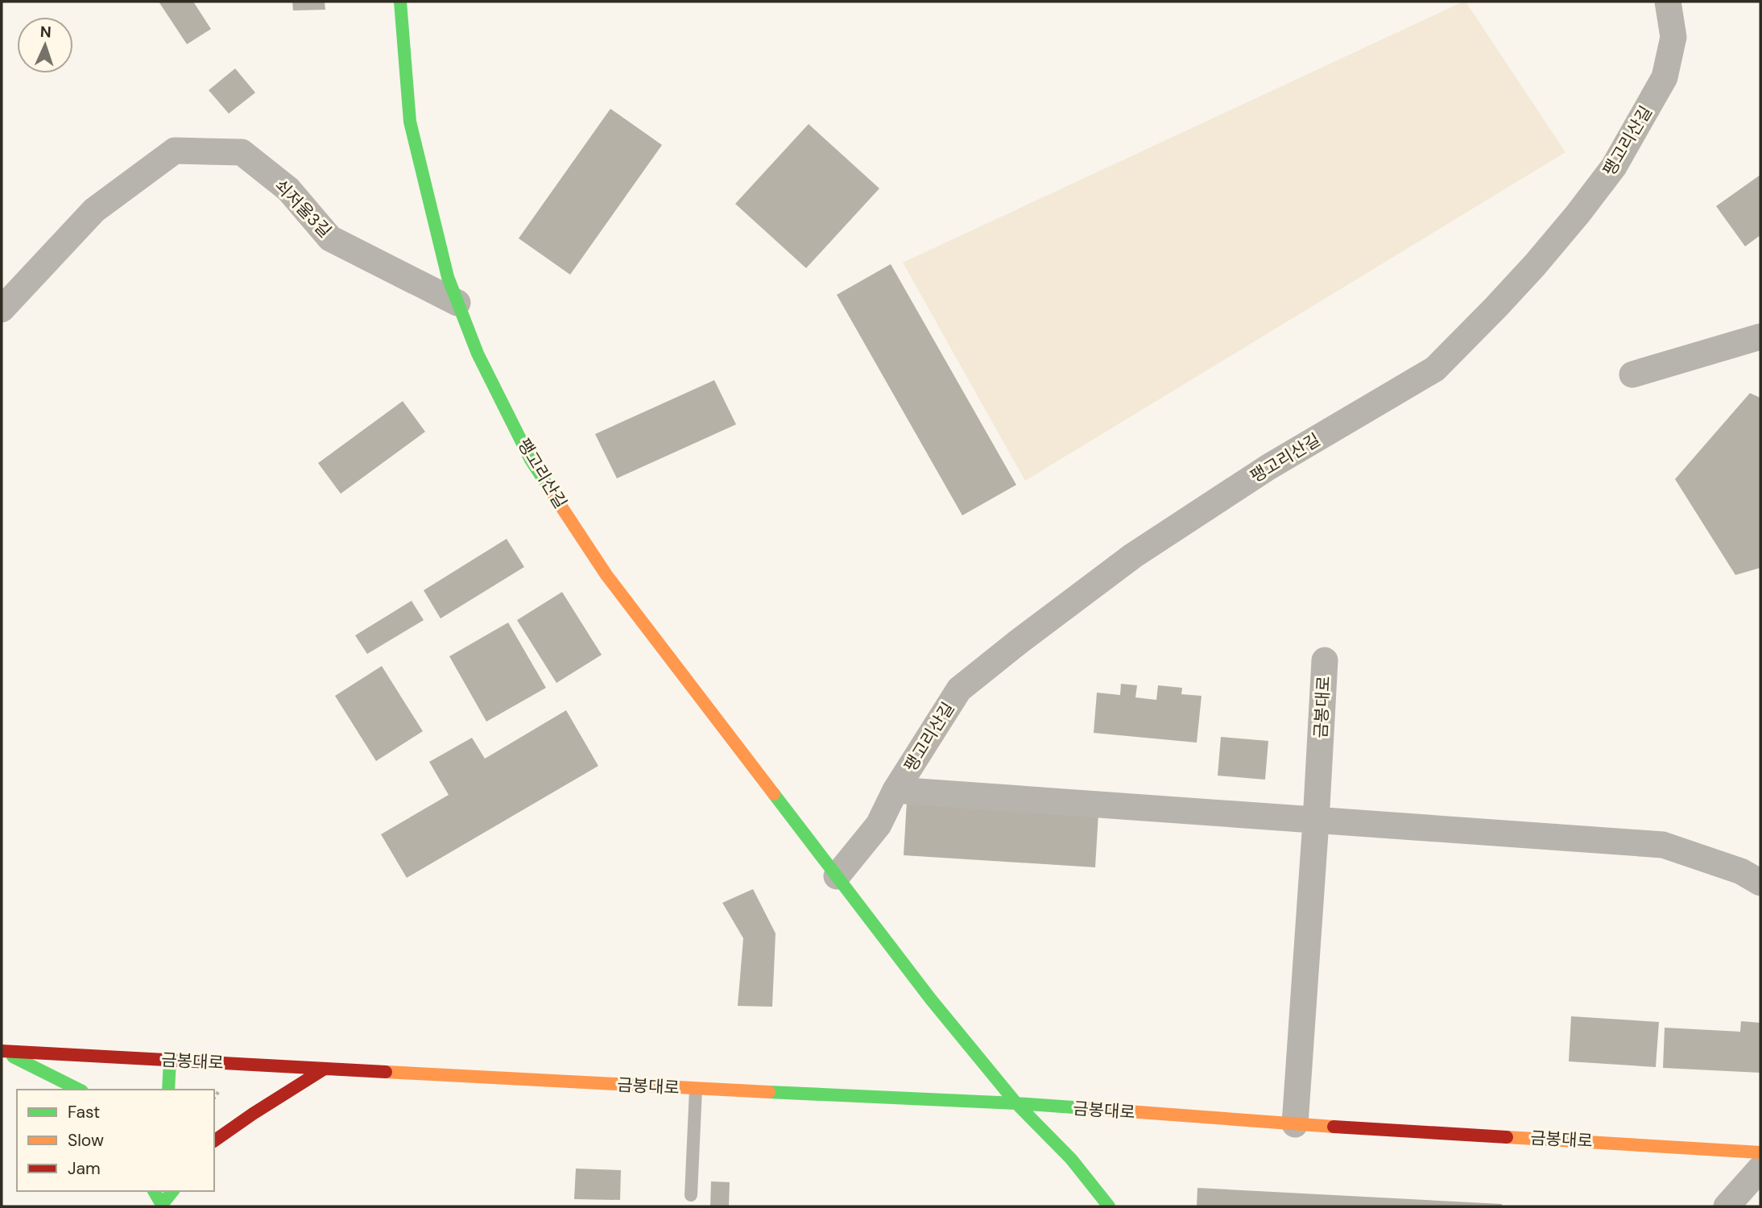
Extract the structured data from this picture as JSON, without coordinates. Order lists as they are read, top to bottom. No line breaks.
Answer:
{"streets":{"street":["팽고리산길","쇠저울3길","금봉대로"]},"crossings":[["팽고리산길","쇠저울3길"],["팽고리산길","금봉대로"]],"legend":["Fast","Slow","Jam"],"north":"top"}
